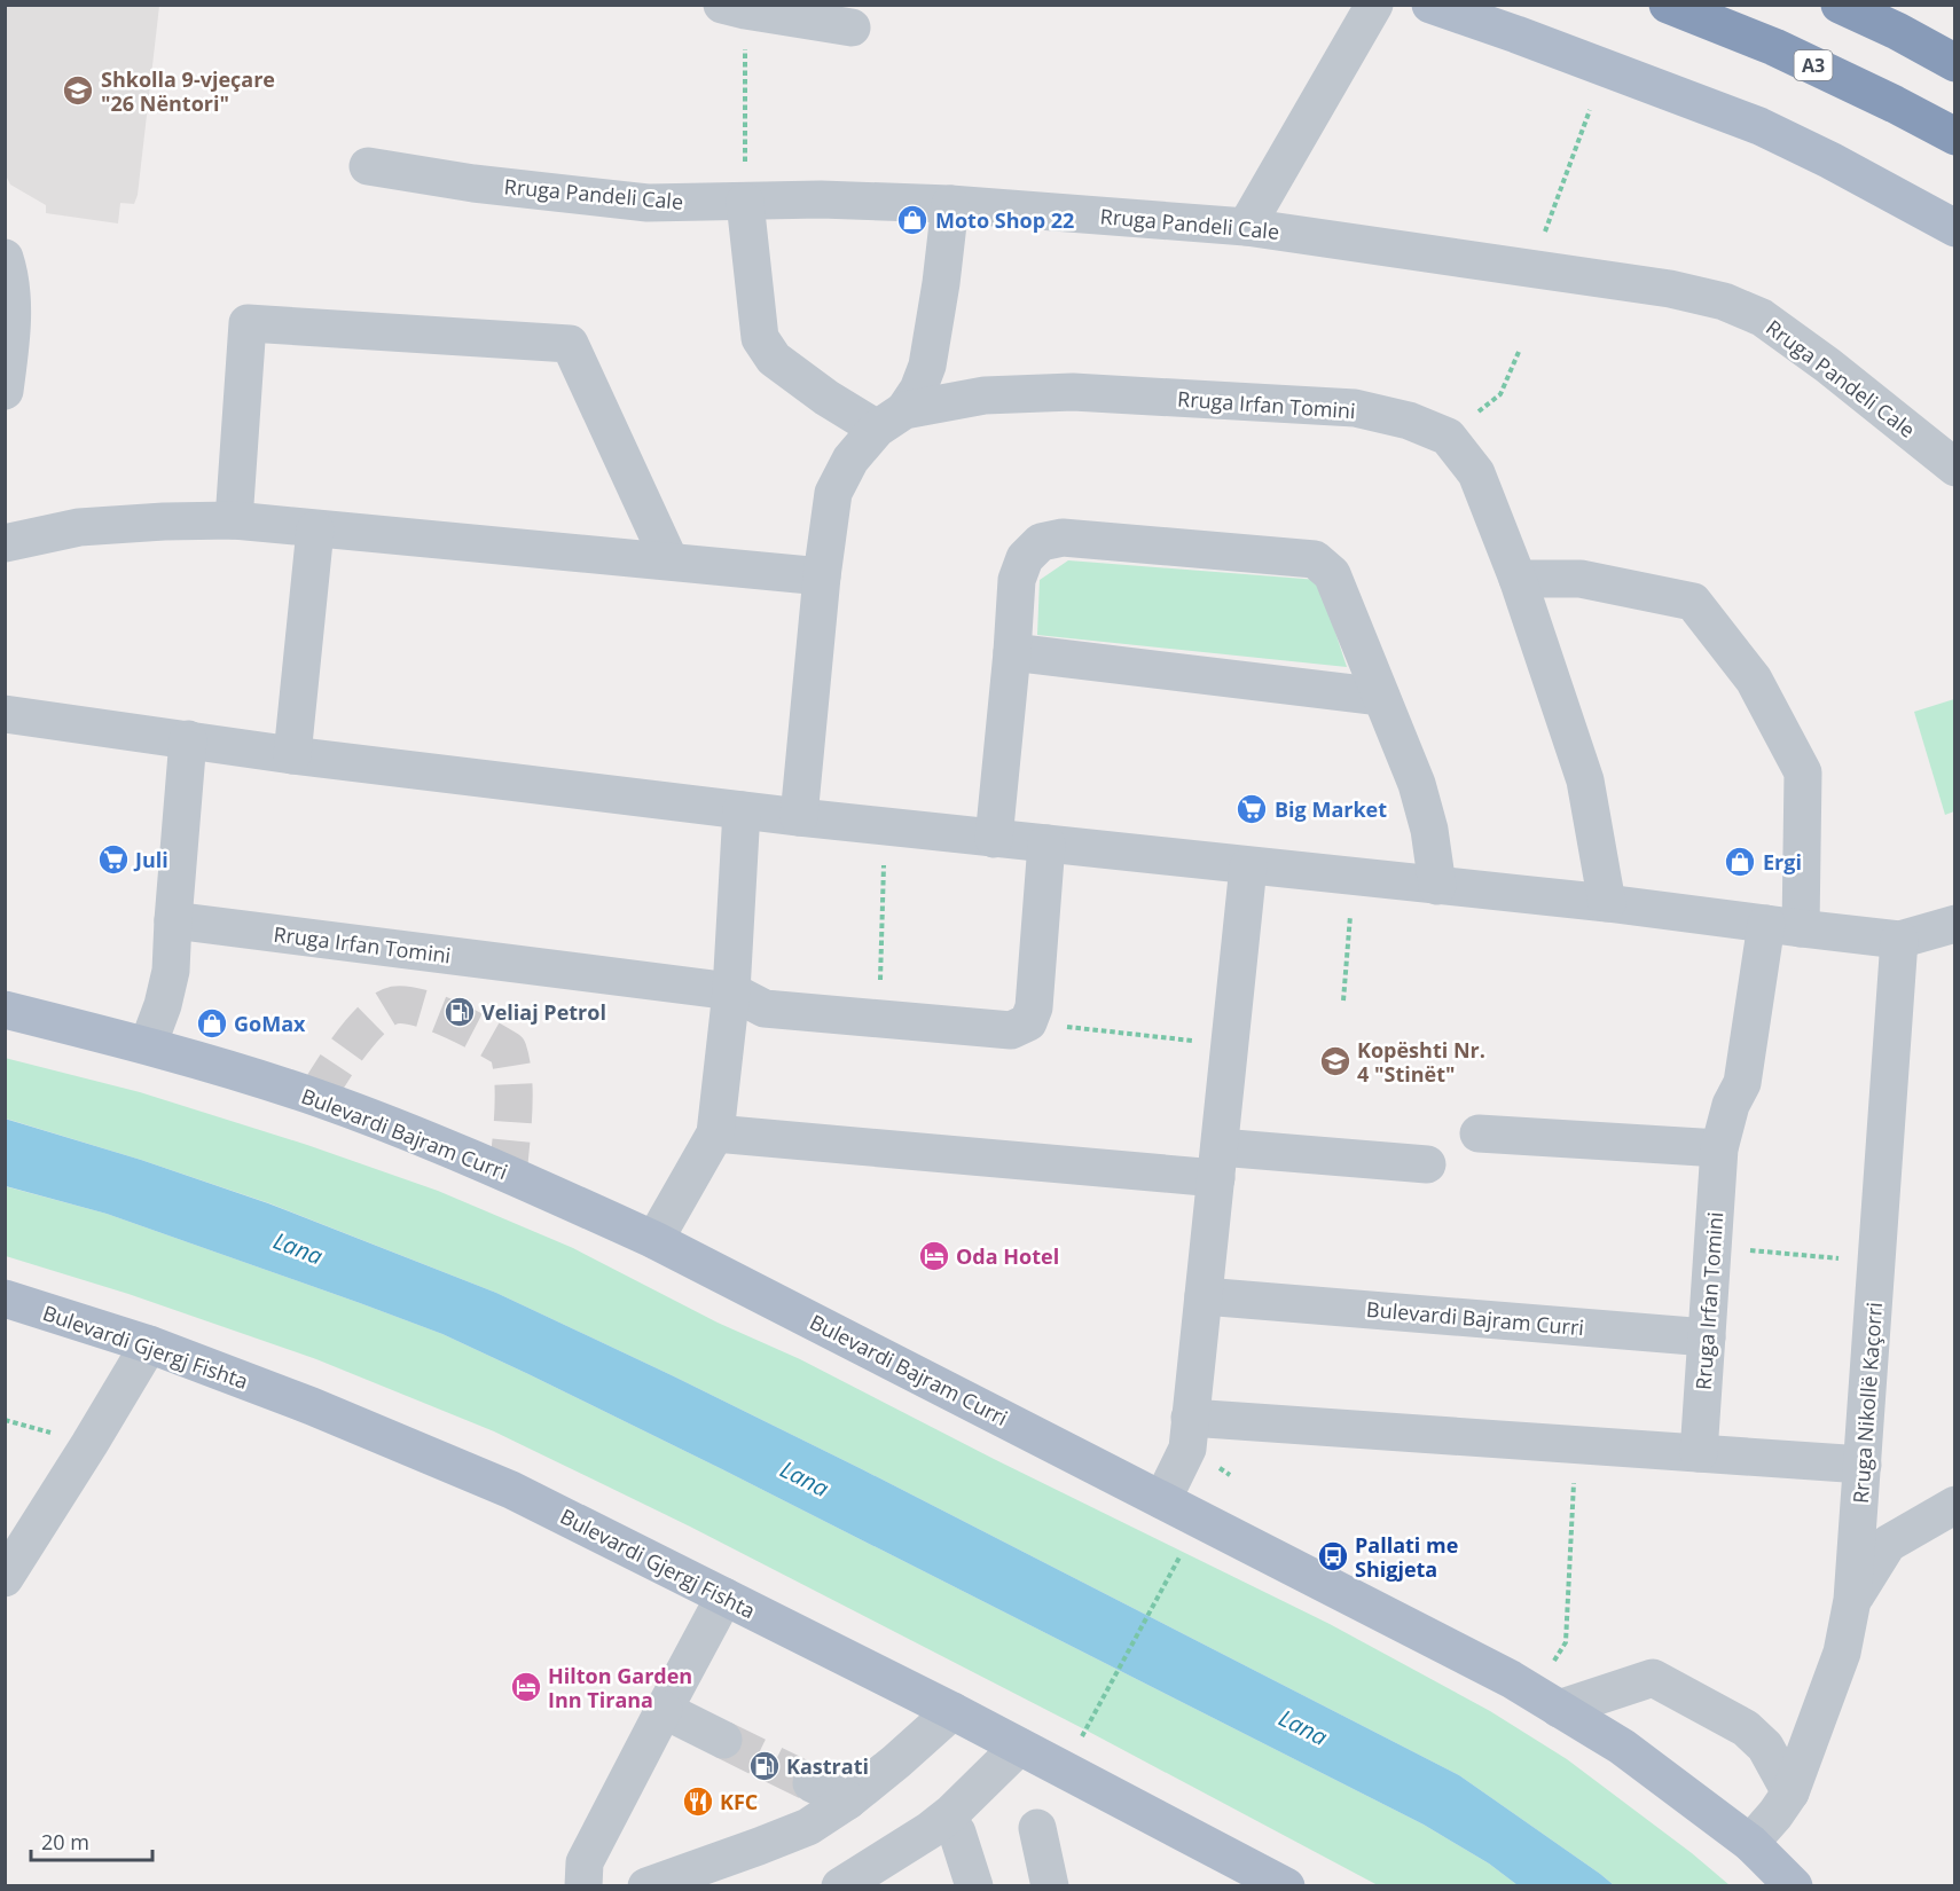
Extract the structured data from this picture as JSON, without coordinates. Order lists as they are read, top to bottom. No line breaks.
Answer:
{"streets":{"highway":["A3"],"main road":["Bulevardi Bajram Curri","Bulevardi Gjergj Fishta"],"street":["Rruga Pandeli Cale","Rruga Irfan Tomini","Rruga Nikollë Kaçorri"]},"crossings":[["Rruga Irfan Tomini","Bulevardi Bajram Curri"],["Bulevardi Bajram Curri","Rruga Nikollë Kaçorri"]],"water":["Lana"],"places":{"school or university":["Shkolla 9-vjeçare \"26 Nëntori\"","Kopështi Nr. 4 \"Stinët\""],"shop":["Moto Shop 22","Ergi","GoMax"],"supermarket":["Big Market","Juli"],"fuel station":["Veliaj Petrol","Kastrati"],"hotel":["Oda Hotel","Hilton Garden Inn Tirana"],"bus stop":["Pallati me Shigjeta"],"restaurant":["KFC"]},"scale_bar":"20 m"}
